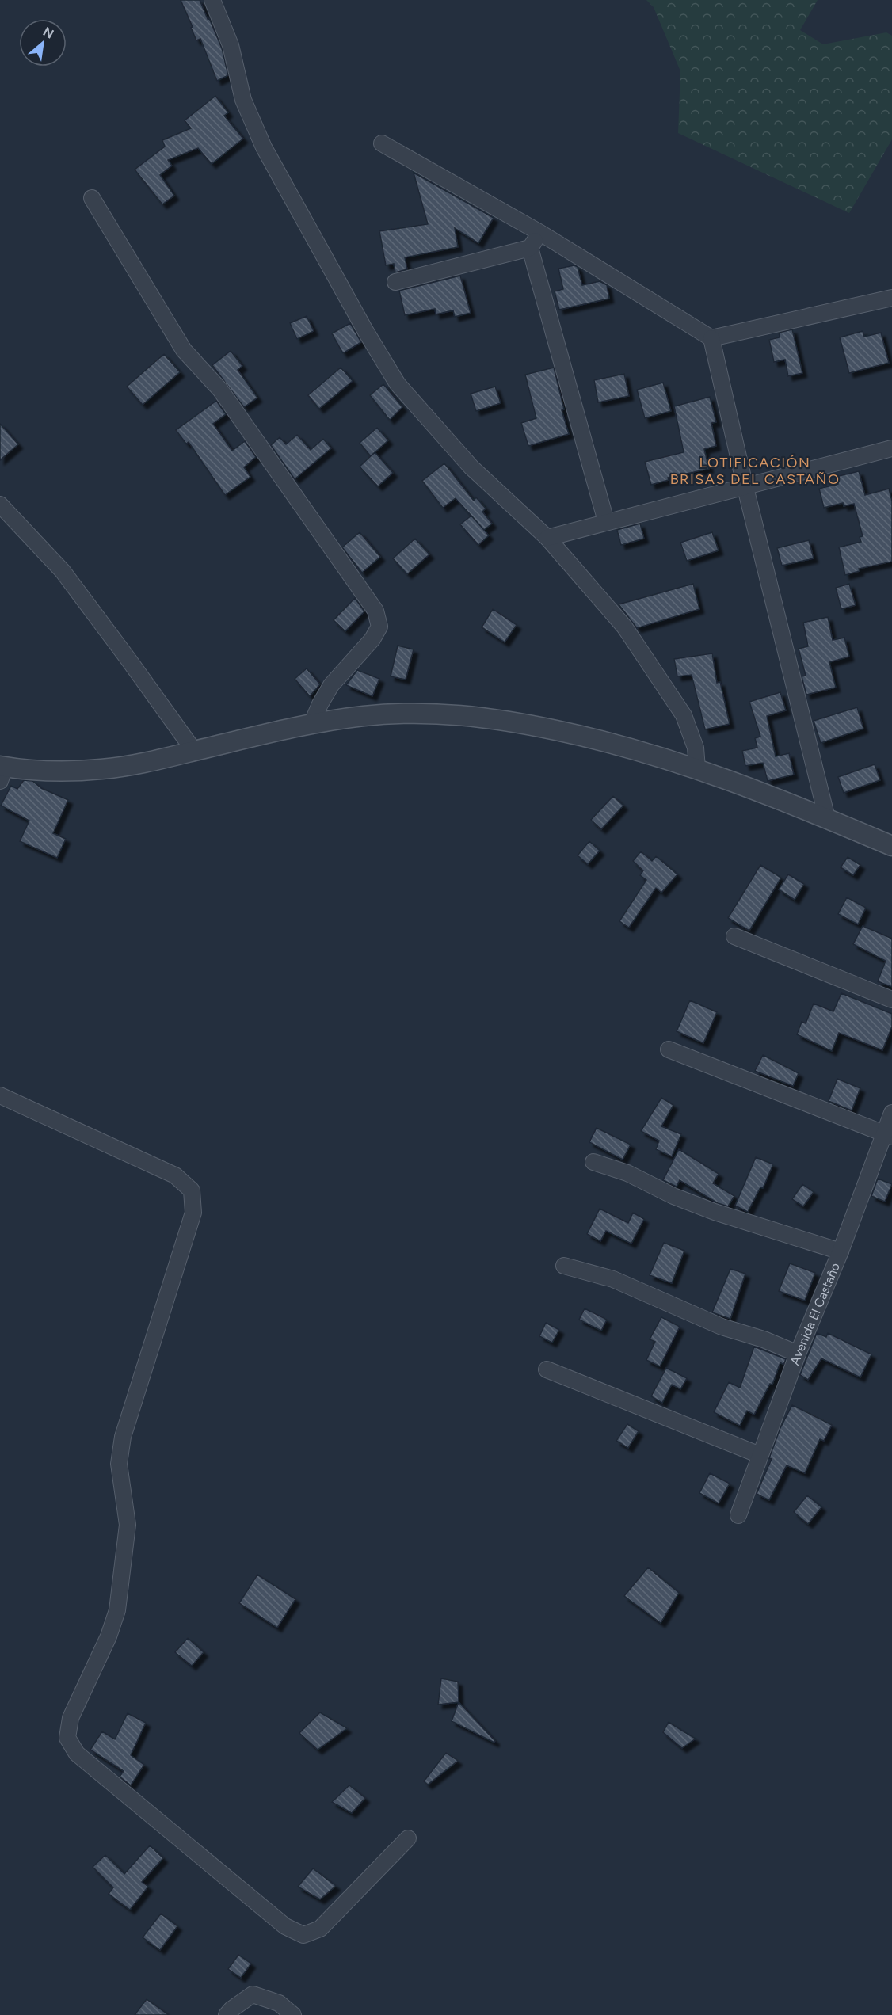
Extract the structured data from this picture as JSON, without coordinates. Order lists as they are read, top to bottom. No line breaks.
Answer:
{"streets":{"street":["Avenida El Castaño"]},"districts":["LOTIFICACIÓN BRISAS DEL CASTAÑO"],"north":"top right"}
